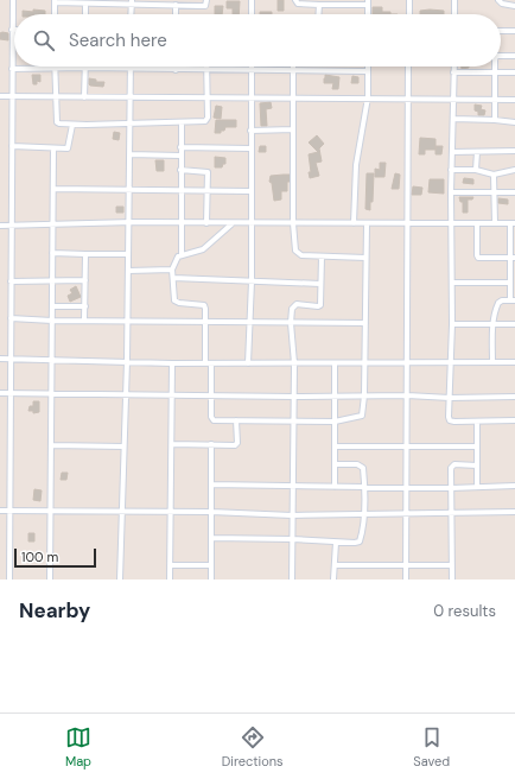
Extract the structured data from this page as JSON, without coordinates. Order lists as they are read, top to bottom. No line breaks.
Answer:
{"scale_bar":"100 m","page":{"search":"Search here","scale":"100 m","heading":["Nearby","0 results"],"nav":["Map","Directions","Saved"]}}
